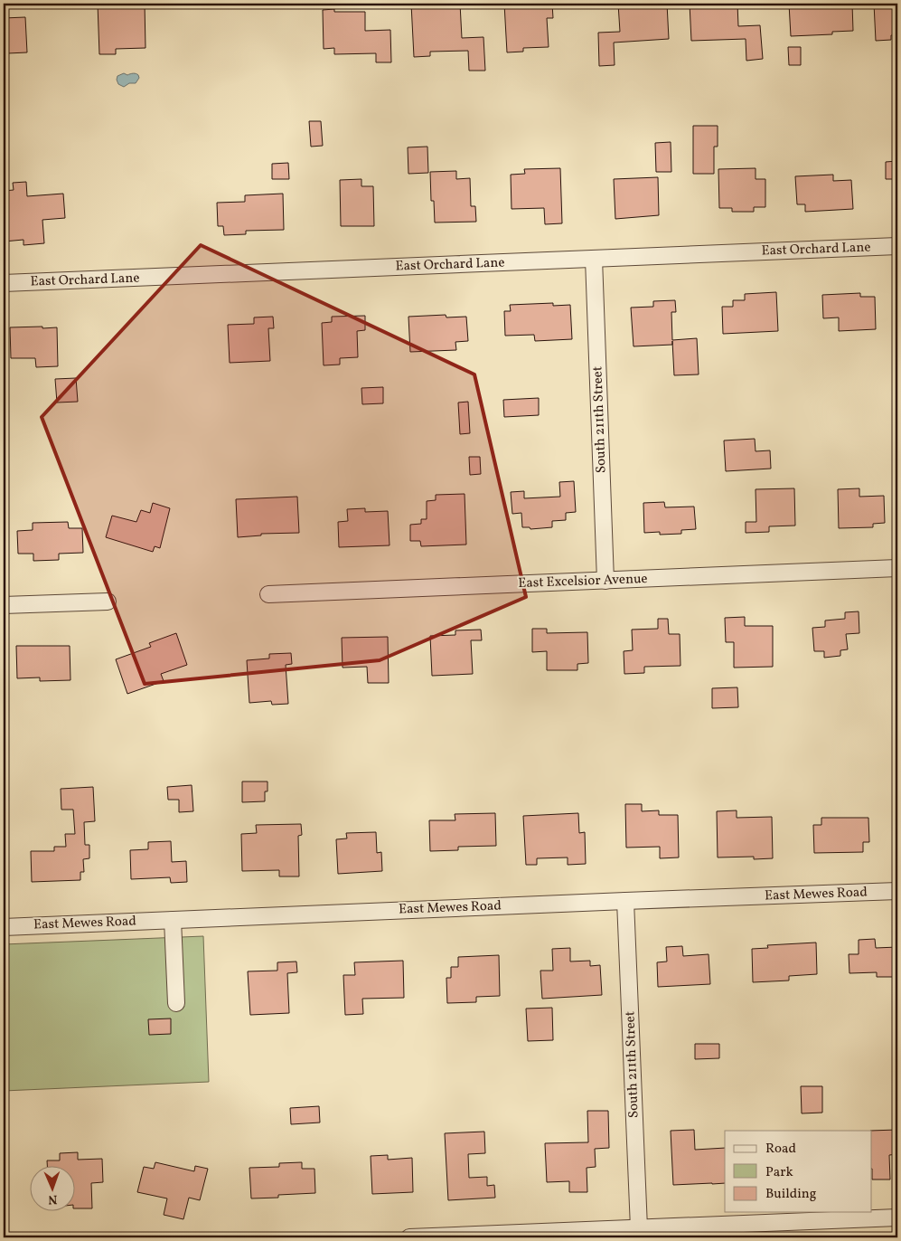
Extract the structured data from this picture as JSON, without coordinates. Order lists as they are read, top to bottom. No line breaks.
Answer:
{"streets":{"street":["East Orchard Lane","South 211th Street","East Excelsior Avenue","East Mewes Road"]},"crossings":[["East Orchard Lane","South 211th Street"],["South 211th Street","East Excelsior Avenue"],["South 211th Street","East Mewes Road"]],"legend":["Road","Park","Building"],"north":"bottom"}
